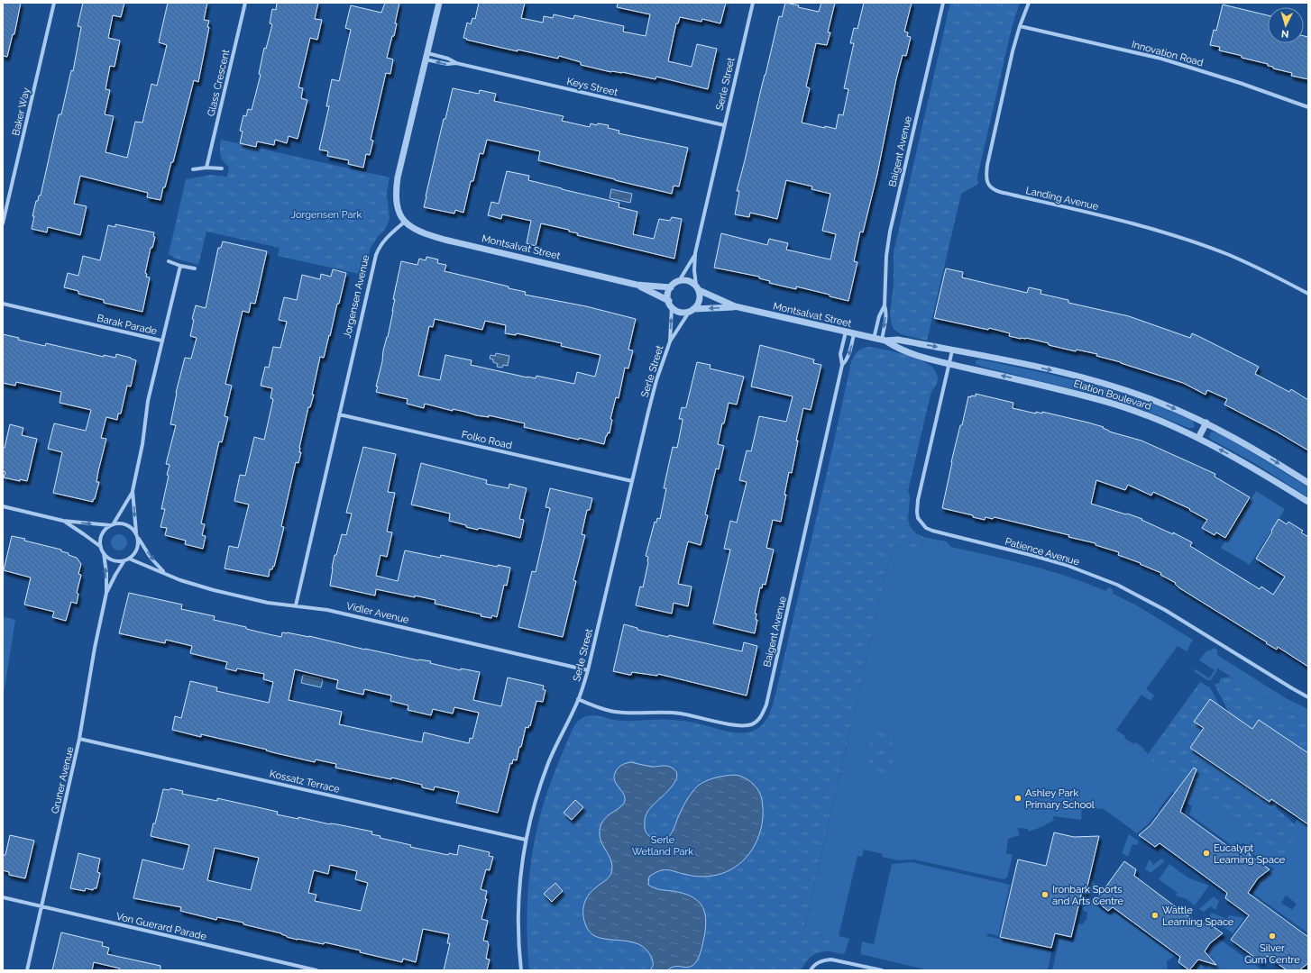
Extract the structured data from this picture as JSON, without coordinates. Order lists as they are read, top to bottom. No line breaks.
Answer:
{"streets":{"street":["Innovation Road","Glass Crescent","Serle Street","Keys Street","Baker Way","Baigent Avenue","Landing Avenue","Montsalvat Street","Jorgensen Avenue","Barak Parade","Elation Boulevard","Folko Road","Patience Avenue","Vidler Avenue","Gruner Avenue","Kossatz Terrace","Von Guerard Parade"]},"crossings":[["Innovation Road","Landing Avenue"],["Serle Street","Keys Street"],["Serle Street","Baigent Avenue"],["Serle Street","Montsalvat Street"],["Serle Street","Folko Road"],["Serle Street","Vidler Avenue"],["Serle Street","Kossatz Terrace"],["Baigent Avenue","Montsalvat Street"],["Montsalvat Street","Jorgensen Avenue"],["Montsalvat Street","Elation Boulevard"],["Jorgensen Avenue","Folko Road"],["Jorgensen Avenue","Vidler Avenue"],["Barak Parade","Vidler Avenue"],["Barak Parade","Gruner Avenue"],["Elation Boulevard","Patience Avenue"],["Vidler Avenue","Gruner Avenue"],["Gruner Avenue","Kossatz Terrace"],["Gruner Avenue","Von Guerard Parade"]],"parks":["Jorgensen Park","Serle Wetland Park"],"places":["Ashley Park Primary School","Eucalypt Learning Space","Ironbark Sports and Arts Centre","Wattle Learning Space","Silver Gum Centre"],"north":"bottom"}
